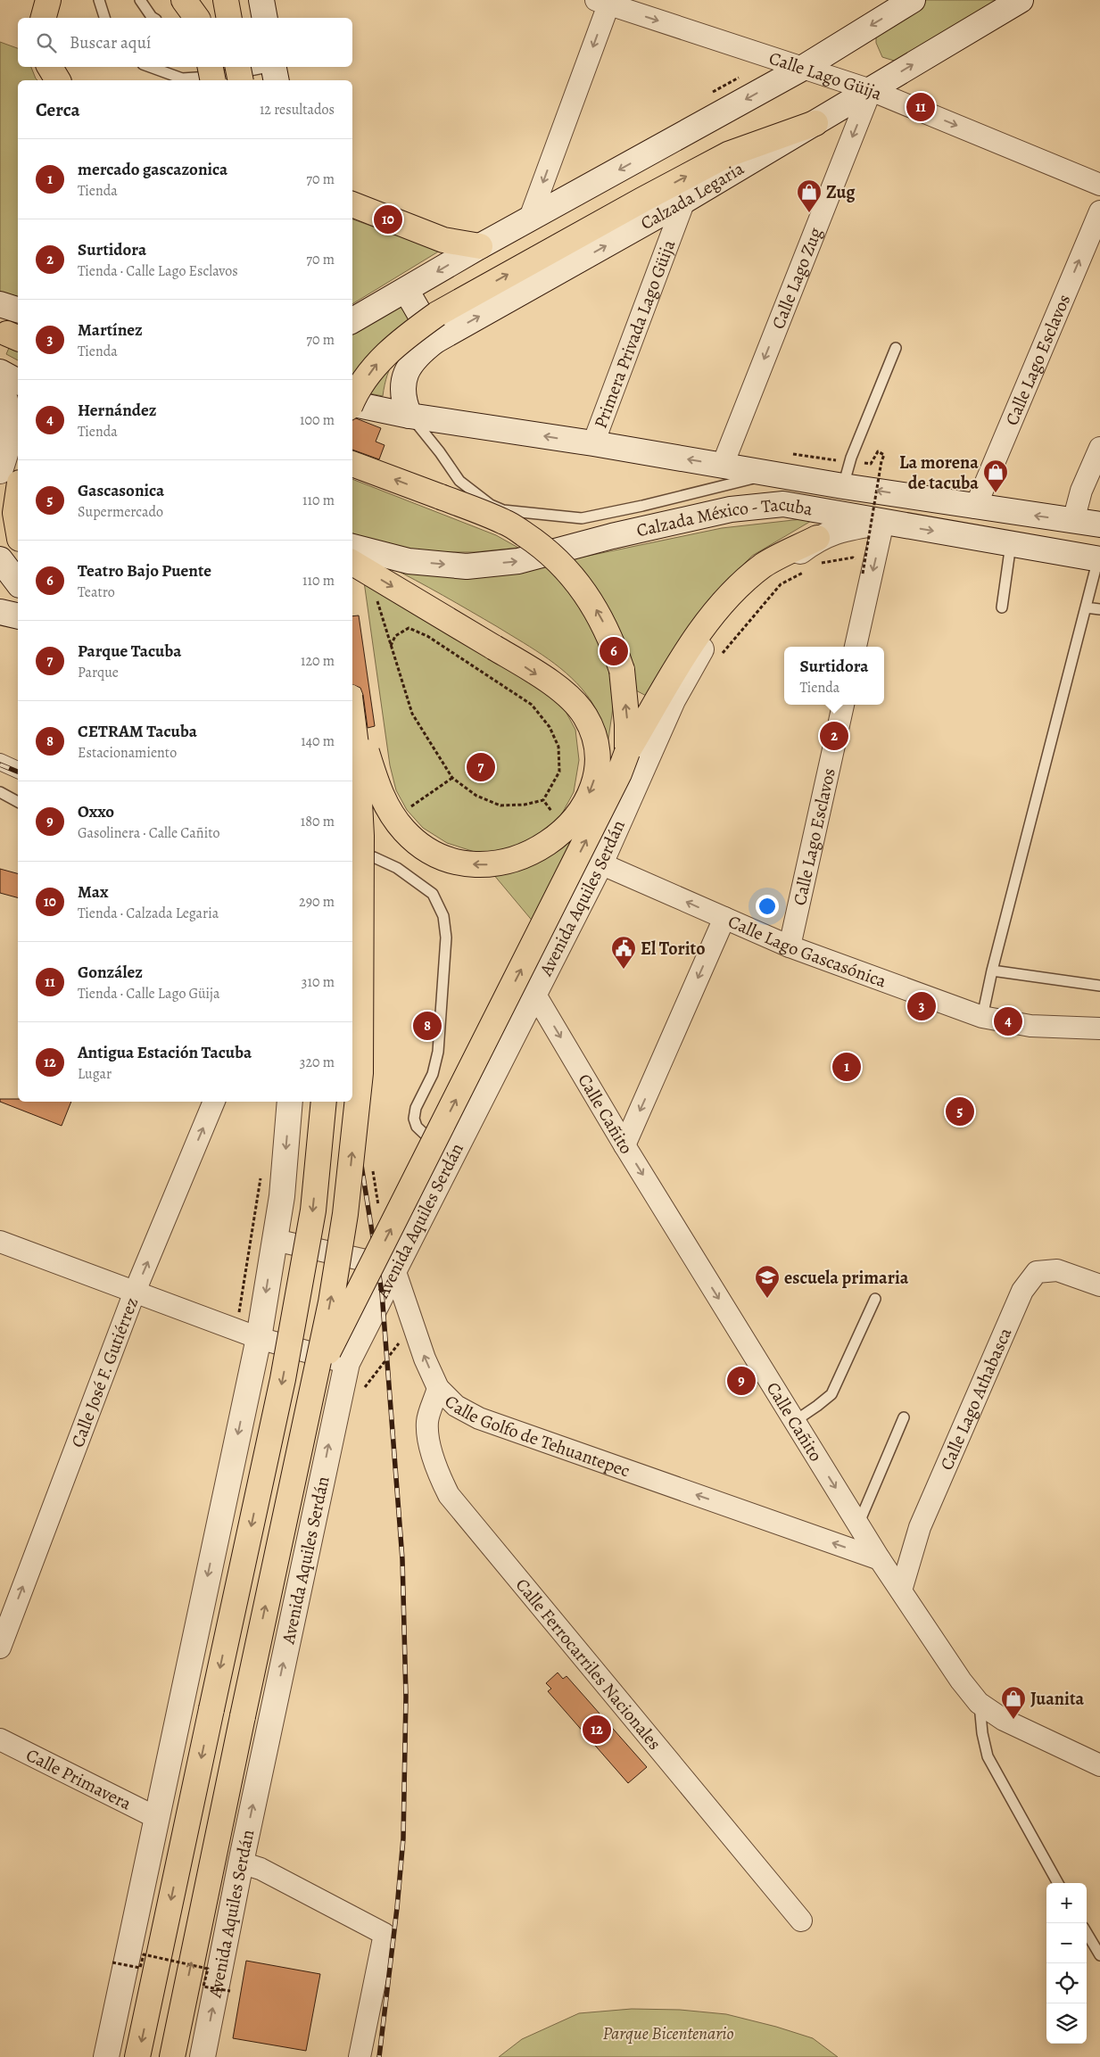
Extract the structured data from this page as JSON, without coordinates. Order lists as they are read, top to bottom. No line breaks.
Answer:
{"streets":{"highway":["Avenida Aquiles Serdán"],"main road":["Calzada Legaria","Calzada México - Tacuba"],"street":["Calle Lago Güija","Calle Lago Zug","Primera Privada Lago Güija","Calle Lago Esclavos","Calle Lago Gascasónica","Calle Cañito","Calle José F. Gutiérrez","Calle Lago Athabasca","Calle Golfo de Tehuantepec","Calle Ferrocarriles Nacionales","Calle Primavera"]},"crossings":[["Calle Lago Güija","Calzada Legaria"],["Calle Lago Güija","Calle Lago Zug"],["Calzada Legaria","Calle Lago Zug"],["Calzada Legaria","Primera Privada Lago Güija"],["Calzada Legaria","Calzada México - Tacuba"],["Calle Lago Zug","Calzada México - Tacuba"],["Primera Privada Lago Güija","Calzada México - Tacuba"],["Calle Lago Esclavos","Calzada México - Tacuba"],["Calle Lago Esclavos","Calle Lago Gascasónica"],["Calzada México - Tacuba","Avenida Aquiles Serdán"],["Avenida Aquiles Serdán","Calle Lago Gascasónica"],["Avenida Aquiles Serdán","Calle Cañito"],["Avenida Aquiles Serdán","Calle Golfo de Tehuantepec"],["Calle Cañito","Calle Lago Athabasca"],["Calle Cañito","Calle Golfo de Tehuantepec"],["Calle Golfo de Tehuantepec","Calle Ferrocarriles Nacionales"]],"one_way":["Calle Lago Güija","Calle Lago Zug","Calle Lago Esclavos","Calle Cañito","Calle José F. Gutiérrez","Calle Golfo de Tehuantepec"],"parks":["Parque Bicentenario"],"places":{"shop":["Zug","La morena de tacuba","Juanita"],"public building":["El Torito"],"school or university":["escuela primaria"]},"page":{"search":"Buscar aquí","heading":["Cerca","12 resultados"],"pins":["11","10","6","2","7","3","4","8","1","5","9","12"],"list":[{"mark":"1","name":"mercado gascazonica","note":"Tienda","value":"70 m"},{"mark":"2","name":"Surtidora","note":"Tienda · Calle Lago Esclavos","value":"70 m"},{"mark":"3","name":"Martínez","note":"Tienda","value":"70 m"},{"mark":"4","name":"Hernández","note":"Tienda","value":"100 m"},{"mark":"5","name":"Gascasonica","note":"Supermercado","value":"110 m"},{"mark":"6","name":"Teatro Bajo Puente","note":"Teatro","value":"110 m"},{"mark":"7","name":"Parque Tacuba","note":"Parque","value":"120 m"},{"mark":"8","name":"CETRAM Tacuba","note":"Estacionamiento","value":"140 m"},{"mark":"9","name":"Oxxo","note":"Gasolinera · Calle Cañito","value":"180 m"},{"mark":"10","name":"Max","note":"Tienda · Calzada Legaria","value":"290 m"},{"mark":"11","name":"González","note":"Tienda · Calle Lago Güija","value":"310 m"},{"mark":"12","name":"Antigua Estación Tacuba","note":"Lugar","value":"320 m"}],"popup":["Surtidora","Tienda"],"map_buttons":["+","−"]}}
